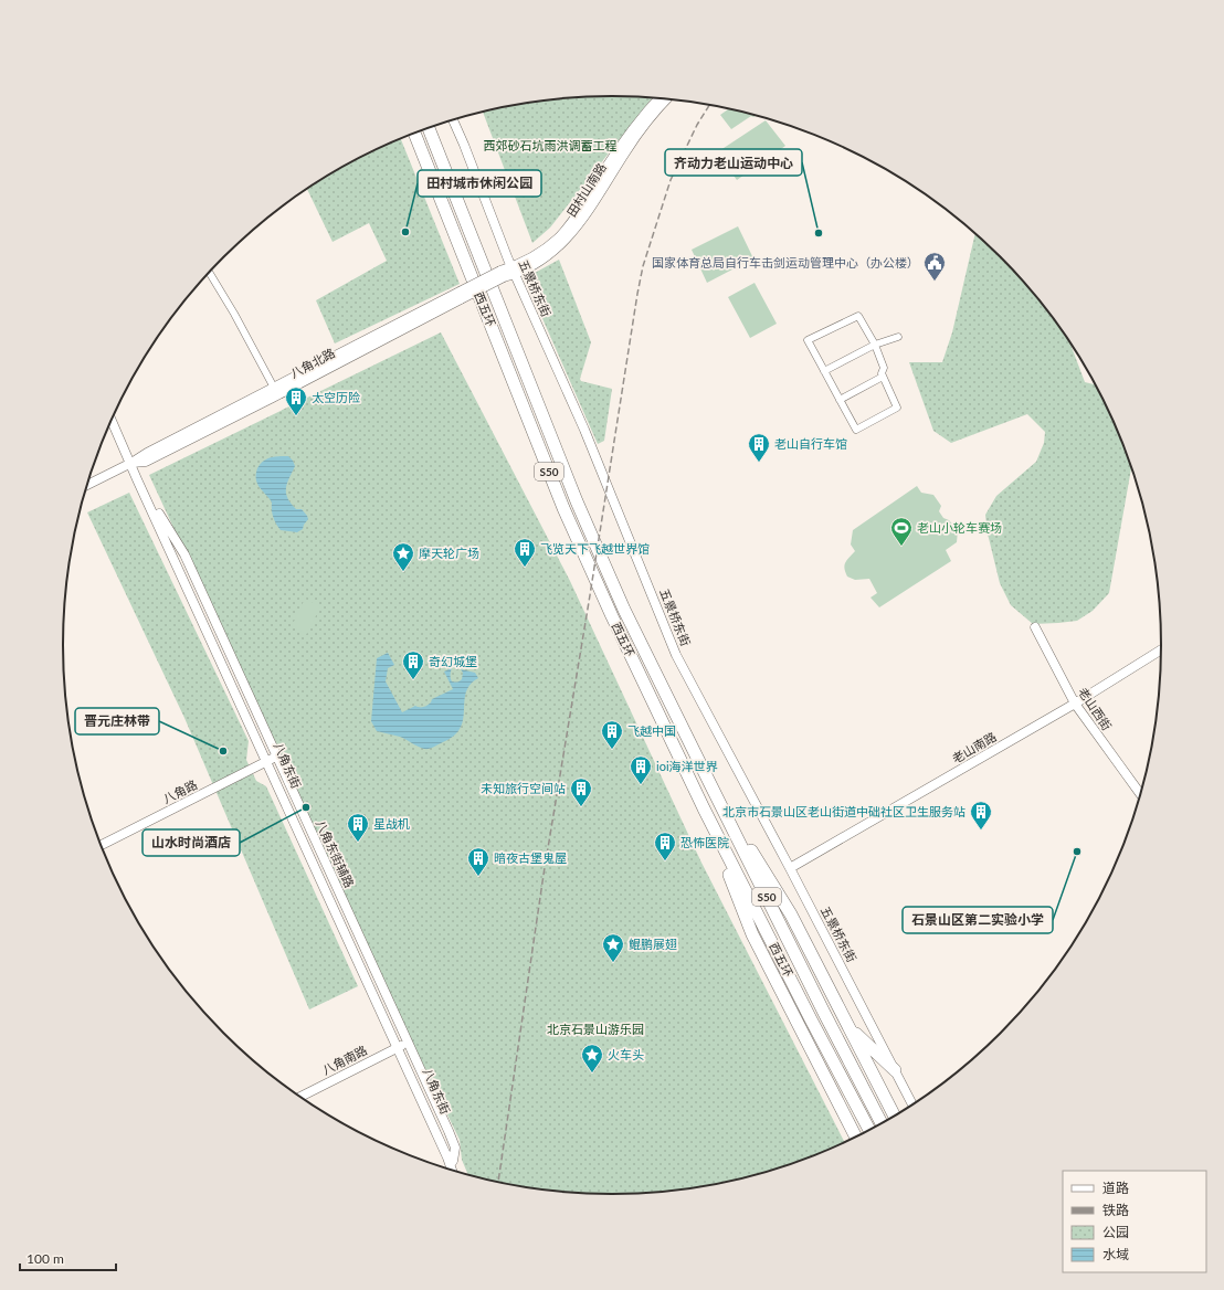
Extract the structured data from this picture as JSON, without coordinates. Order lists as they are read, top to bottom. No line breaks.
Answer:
{"streets":{"highway":["西五环","S50"],"main road":["田村山南路","五景桥东街","八角北路","老山西街","老山南路","八角东街","八角路","八角南路"]},"crossings":[["田村山南路","五景桥东街"],["田村山南路","八角北路"],["五景桥东街","老山南路"],["八角北路","八角东街"],["老山西街","老山南路"],["八角东街","八角路"],["八角东街","八角南路"]],"parks":["西郊砂石坑雨洪调蓄工程","北京石景山游乐园"],"places":{"other":["田村城市休闲公园","齐动力老山运动中心","晋元庄林带","山水时尚酒店","石景山区第二实验小学"],"public building":["国家体育总局自行车击剑运动管理中心（办公楼）"],"building":["太空历险","老山自行车馆","飞览天下飞越世界馆","奇幻城堡","飞越中国","ioi海洋世界","未知旅行空间站","北京市石景山区老山街道中础社区卫生服务站","星战机","恐怖医院","暗夜古堡鬼屋"],"sports":["老山小轮车赛场"],"place":["摩天轮广场","鲲鹏展翅","火车头"]},"legend":["道路","铁路","公园","水域"],"scale_bar":"100 m"}
